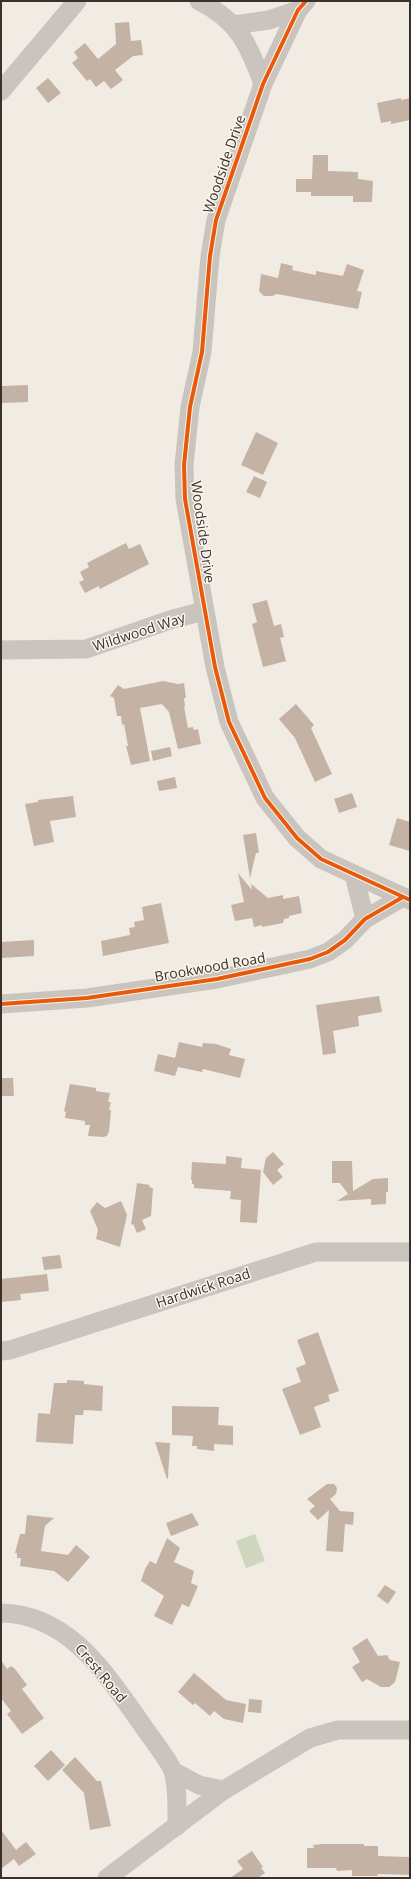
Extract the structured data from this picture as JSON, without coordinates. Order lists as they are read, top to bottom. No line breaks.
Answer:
{"streets":{"street":["Woodside Drive","Wildwood Way","Brookwood Road","Hardwick Road","Crest Road"]},"crossings":[["Woodside Drive","Wildwood Way"],["Woodside Drive","Brookwood Road"]]}
